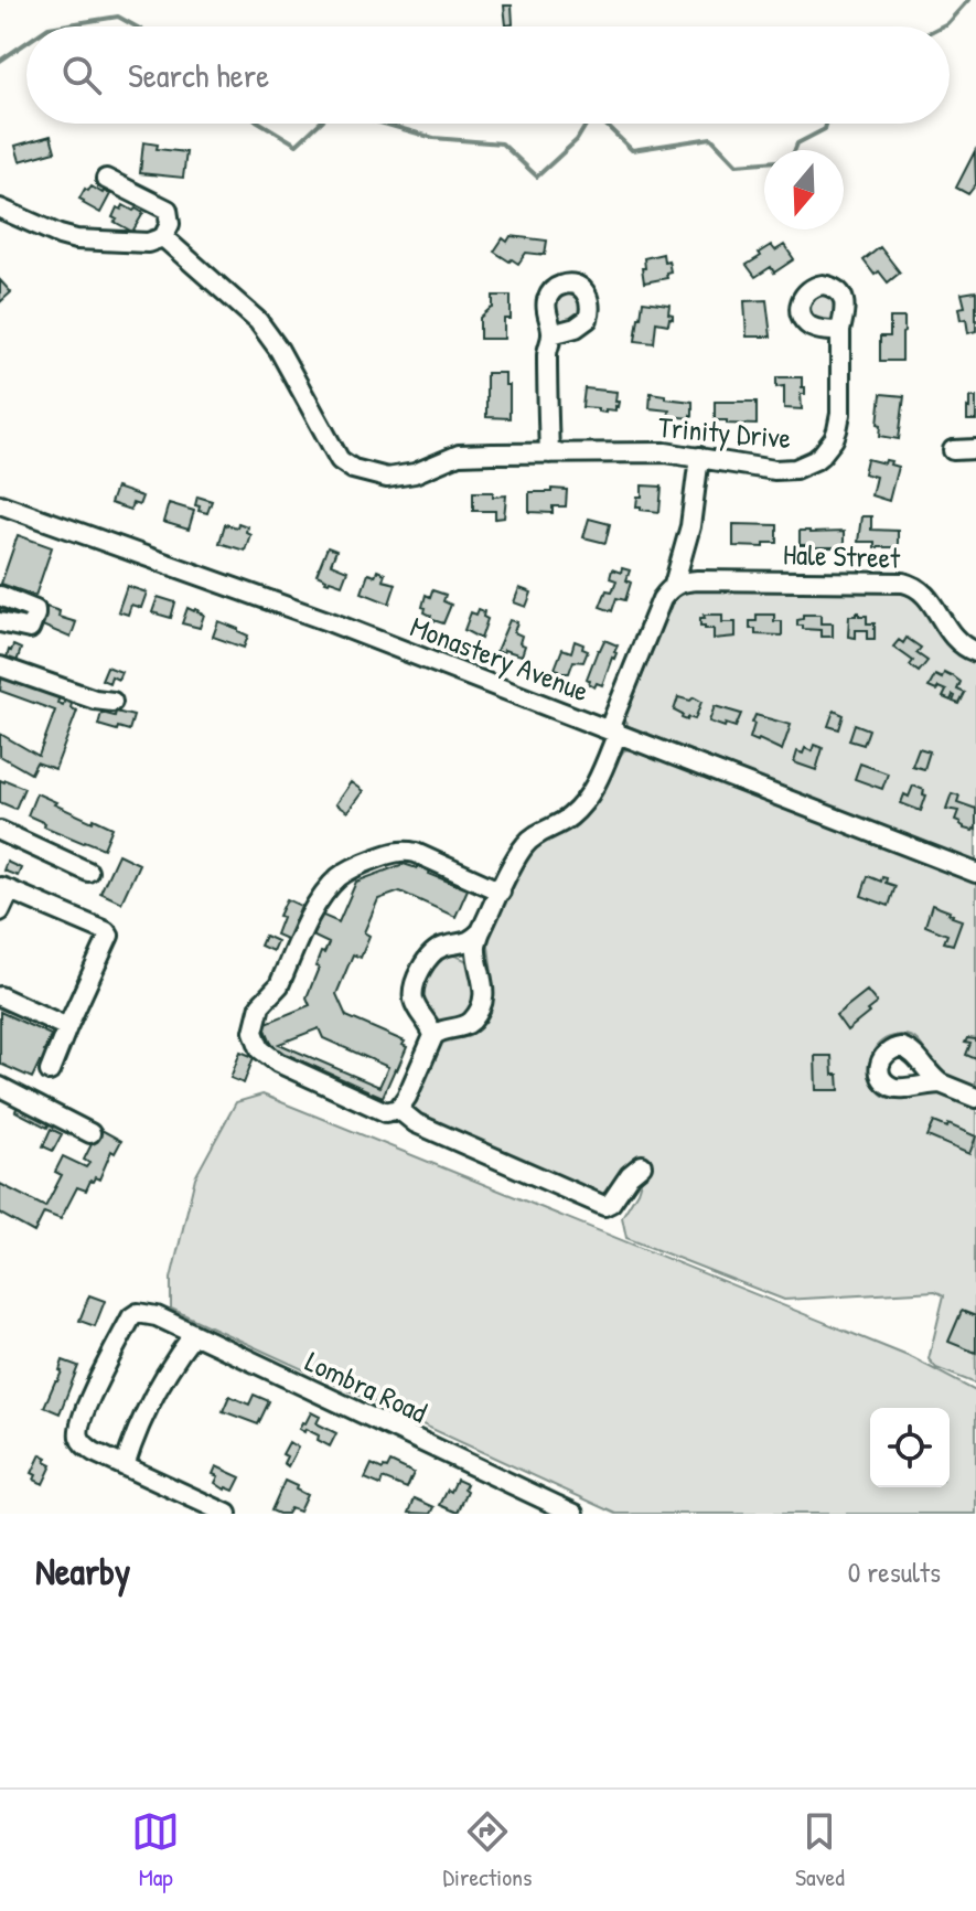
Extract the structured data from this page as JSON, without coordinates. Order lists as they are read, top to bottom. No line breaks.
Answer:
{"streets":{"street":["Trinity Drive","Hale Street","Monastery Avenue","Lombra Road"]},"north":"bottom","page":{"search":"Search here","heading":["Nearby","0 results"],"nav":["Map","Directions","Saved"]}}
